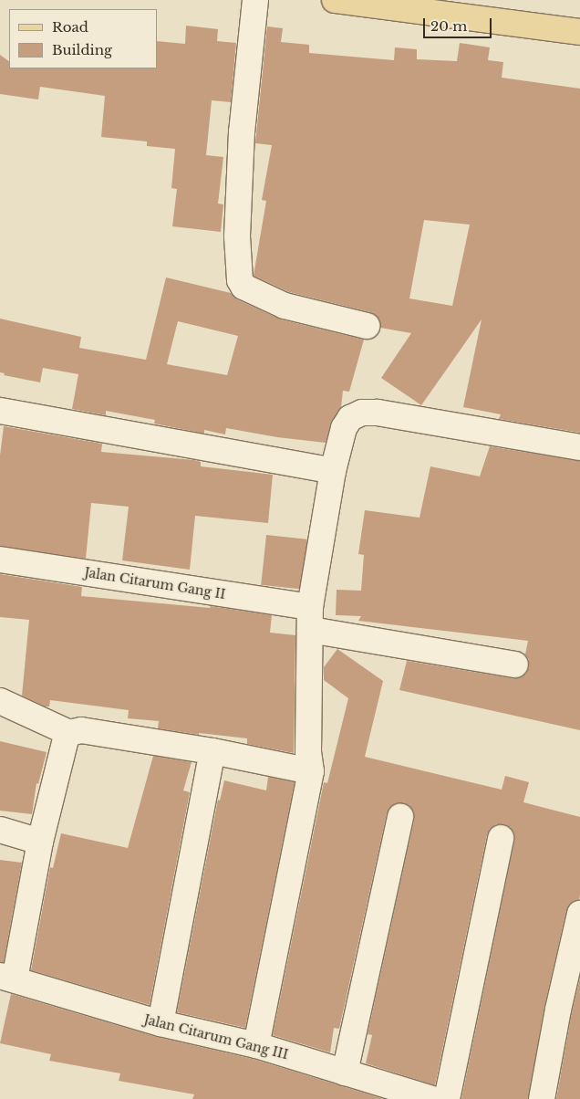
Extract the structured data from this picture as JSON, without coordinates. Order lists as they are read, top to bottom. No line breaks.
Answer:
{"streets":{"street":["Jalan Citarum Gang II","Jalan Citarum Gang III"]},"legend":["Road","Building"],"scale_bar":"20 m"}
